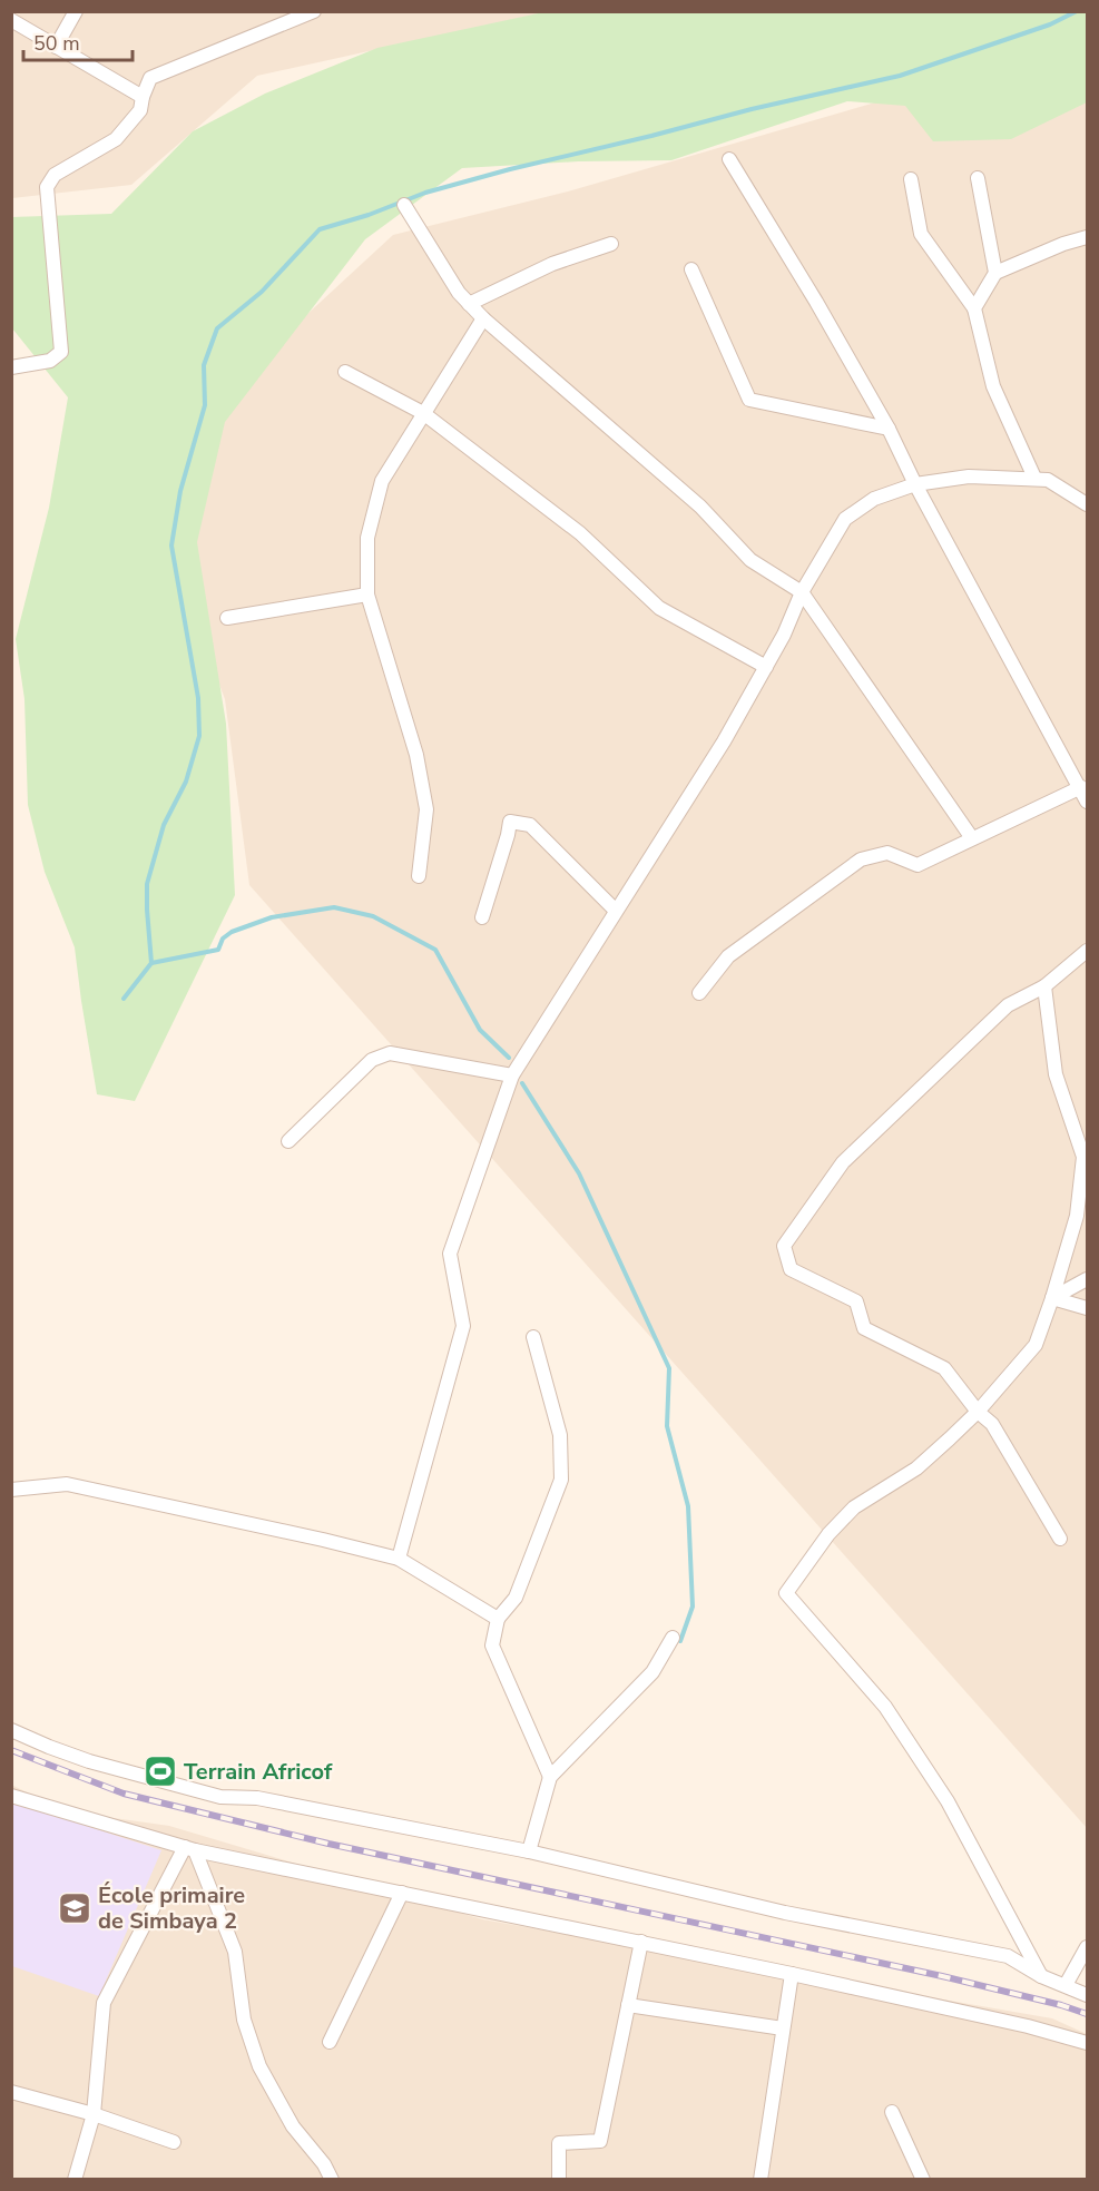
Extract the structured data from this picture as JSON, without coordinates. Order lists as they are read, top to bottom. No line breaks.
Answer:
{"places":{"sports":["Terrain Africof"],"school or university":["École primaire de Simbaya 2"]},"scale_bar":"50 m"}
